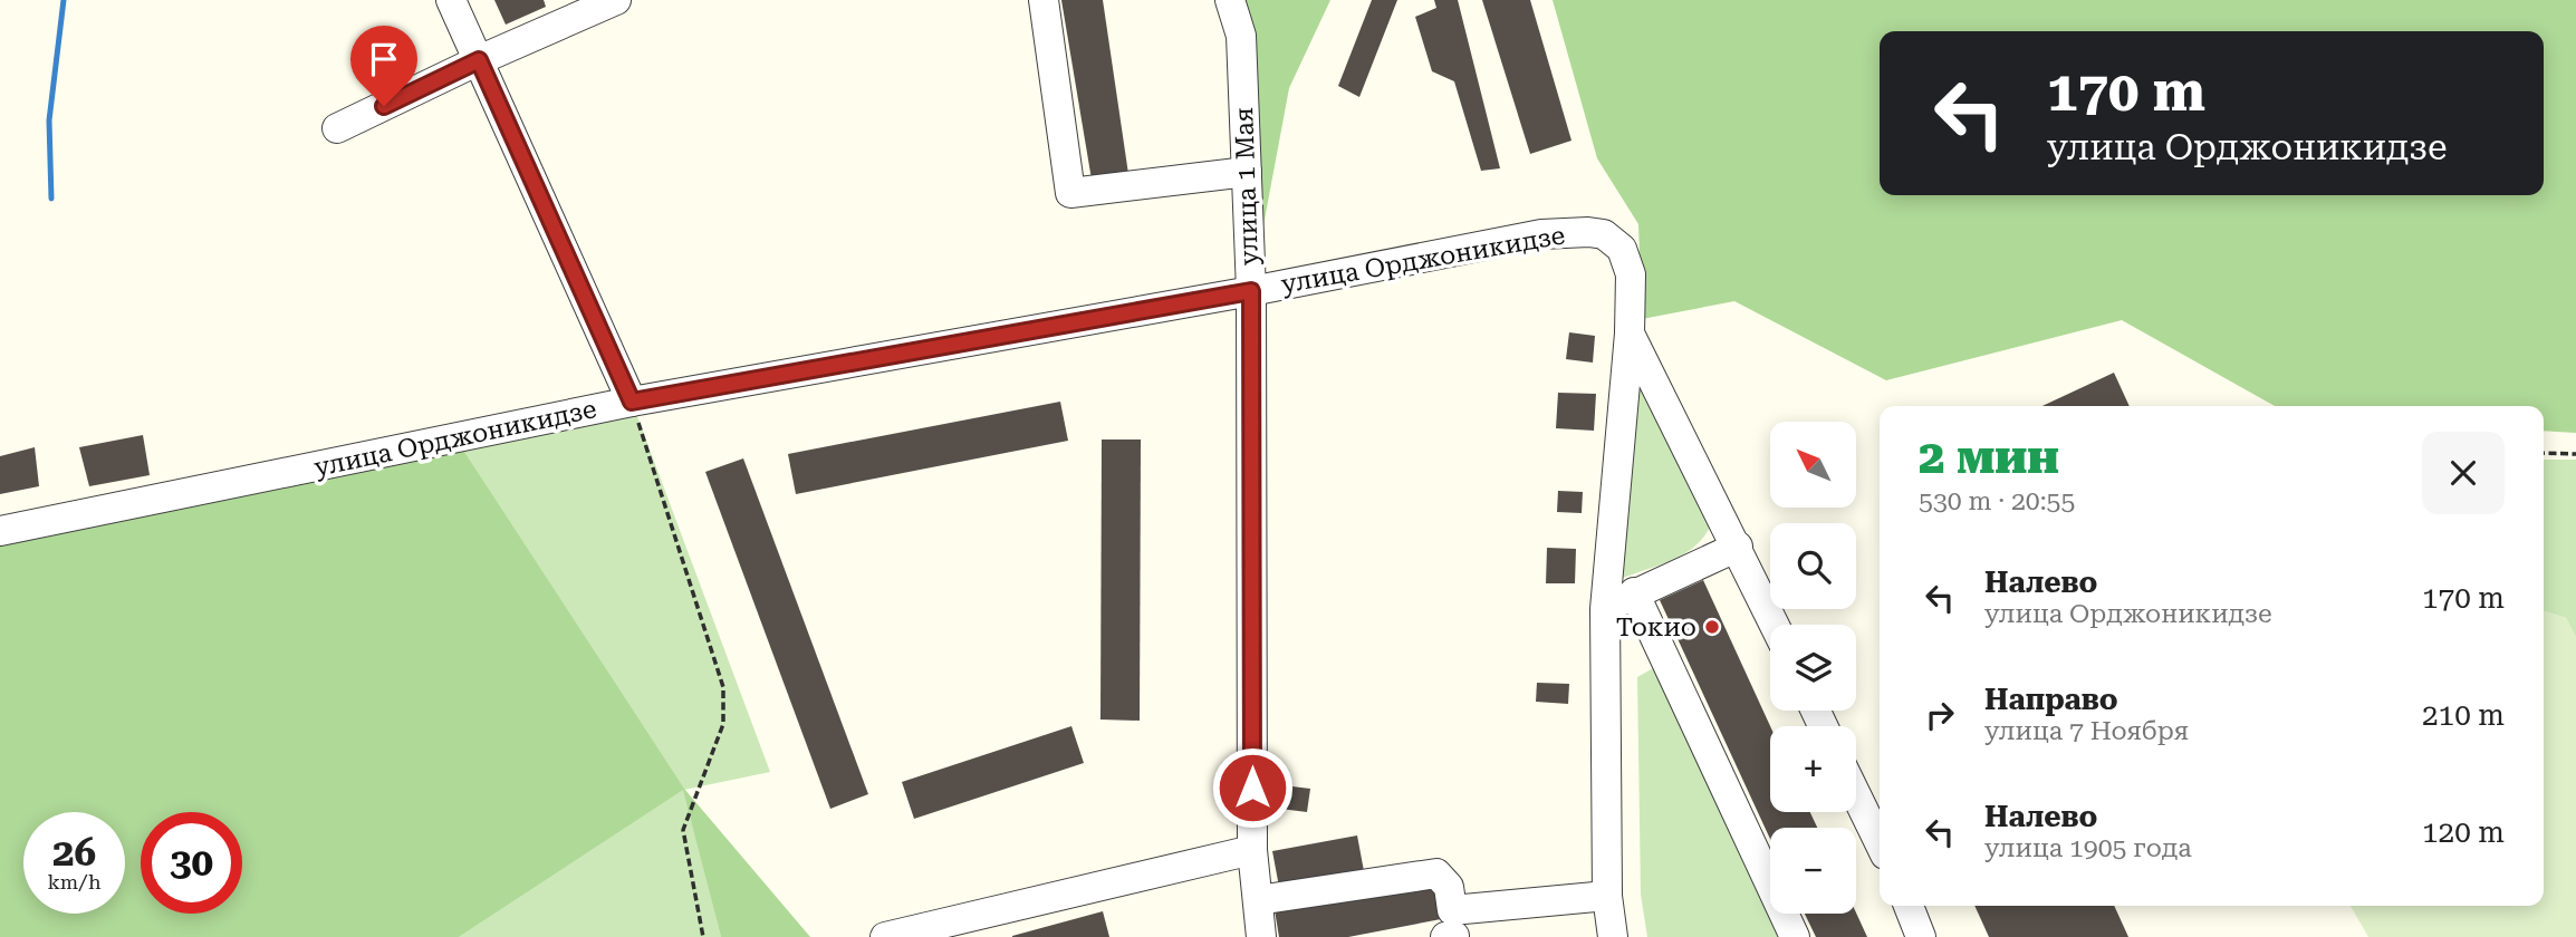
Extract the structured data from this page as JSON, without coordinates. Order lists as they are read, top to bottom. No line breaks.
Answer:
{"streets":{"street":["улица 1 Мая","улица Орджоникидзе"]},"crossings":[["улица 1 Мая","улица Орджоникидзе"]],"places":["Токио"],"north":"top left","page":{"turn":["170 m","улица Орджоникидзе"],"heading":["2 мин","530 m · 20:55"],"map_buttons":["+","−"],"list":[{"name":"Налево","note":"улица Орджоникидзе","value":"170 m"},{"name":"Направо","note":"улица 7 Ноября","value":"210 m"},{"name":"Налево","note":"улица 1905 года","value":"120 m"}],"speed":"26 km/h","limit":"30"}}
